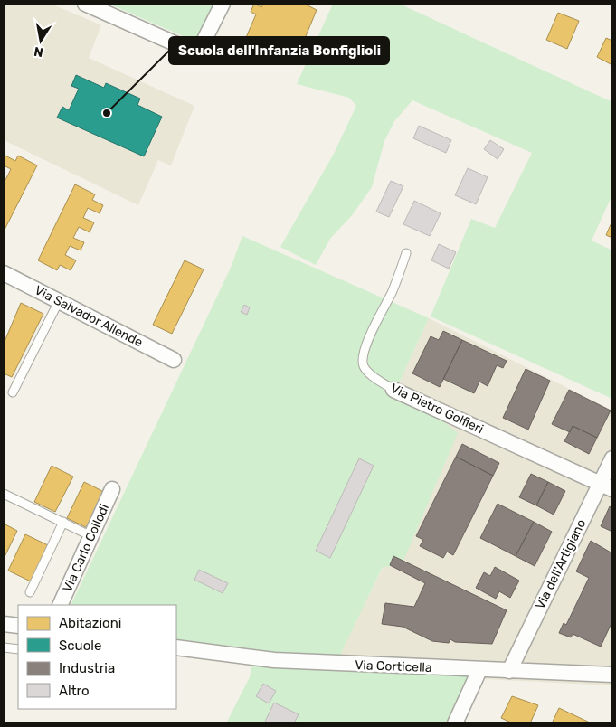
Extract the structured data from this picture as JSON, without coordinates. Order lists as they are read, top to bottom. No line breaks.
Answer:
{"streets":{"street":["Via Salvador Allende","Via Pietro Golfieri","Via Carlo Collodi","Via dell'Artigiano","Via Corticella"]},"crossings":[["Via Pietro Golfieri","Via dell'Artigiano"],["Via dell'Artigiano","Via Corticella"]],"places":["Scuola dell'Infanzia Bonfiglioli"],"legend":["Abitazioni","Scuole","Industria","Altro"],"north":"bottom"}
